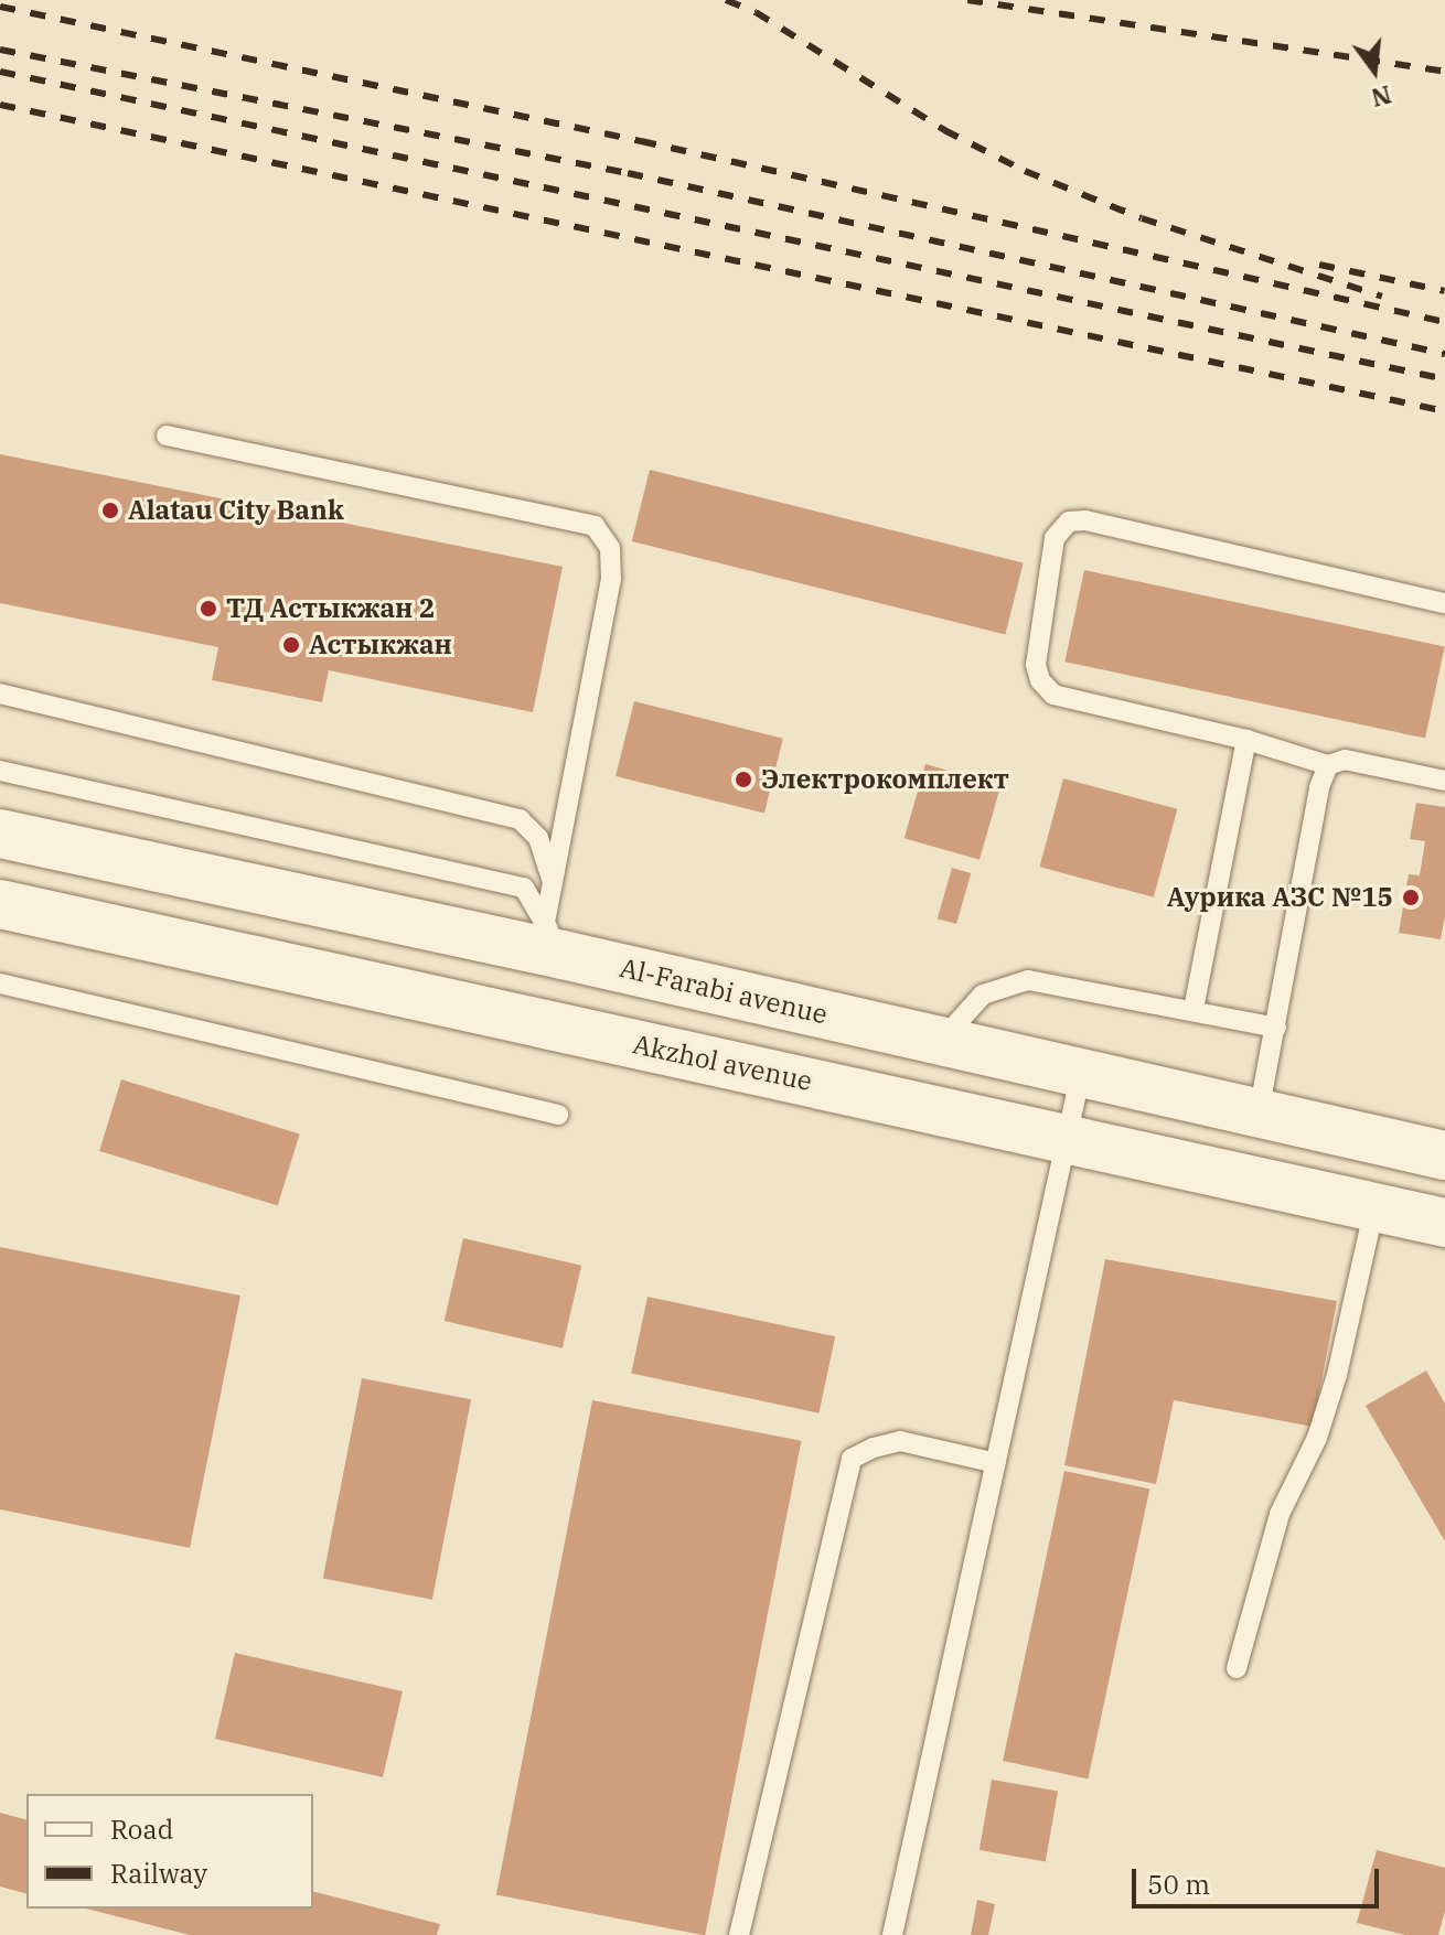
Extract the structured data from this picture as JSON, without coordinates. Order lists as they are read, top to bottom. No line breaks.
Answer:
{"streets":{"main road":["Al-Farabi avenue","Akzhol avenue"]},"places":["Alatau City Bank","ТД Астыкжан 2","Астыкжан","Электрокомплект","Аурика АЗС №15"],"legend":["Road","Railway"],"scale_bar":"50 m","north":"bottom"}
